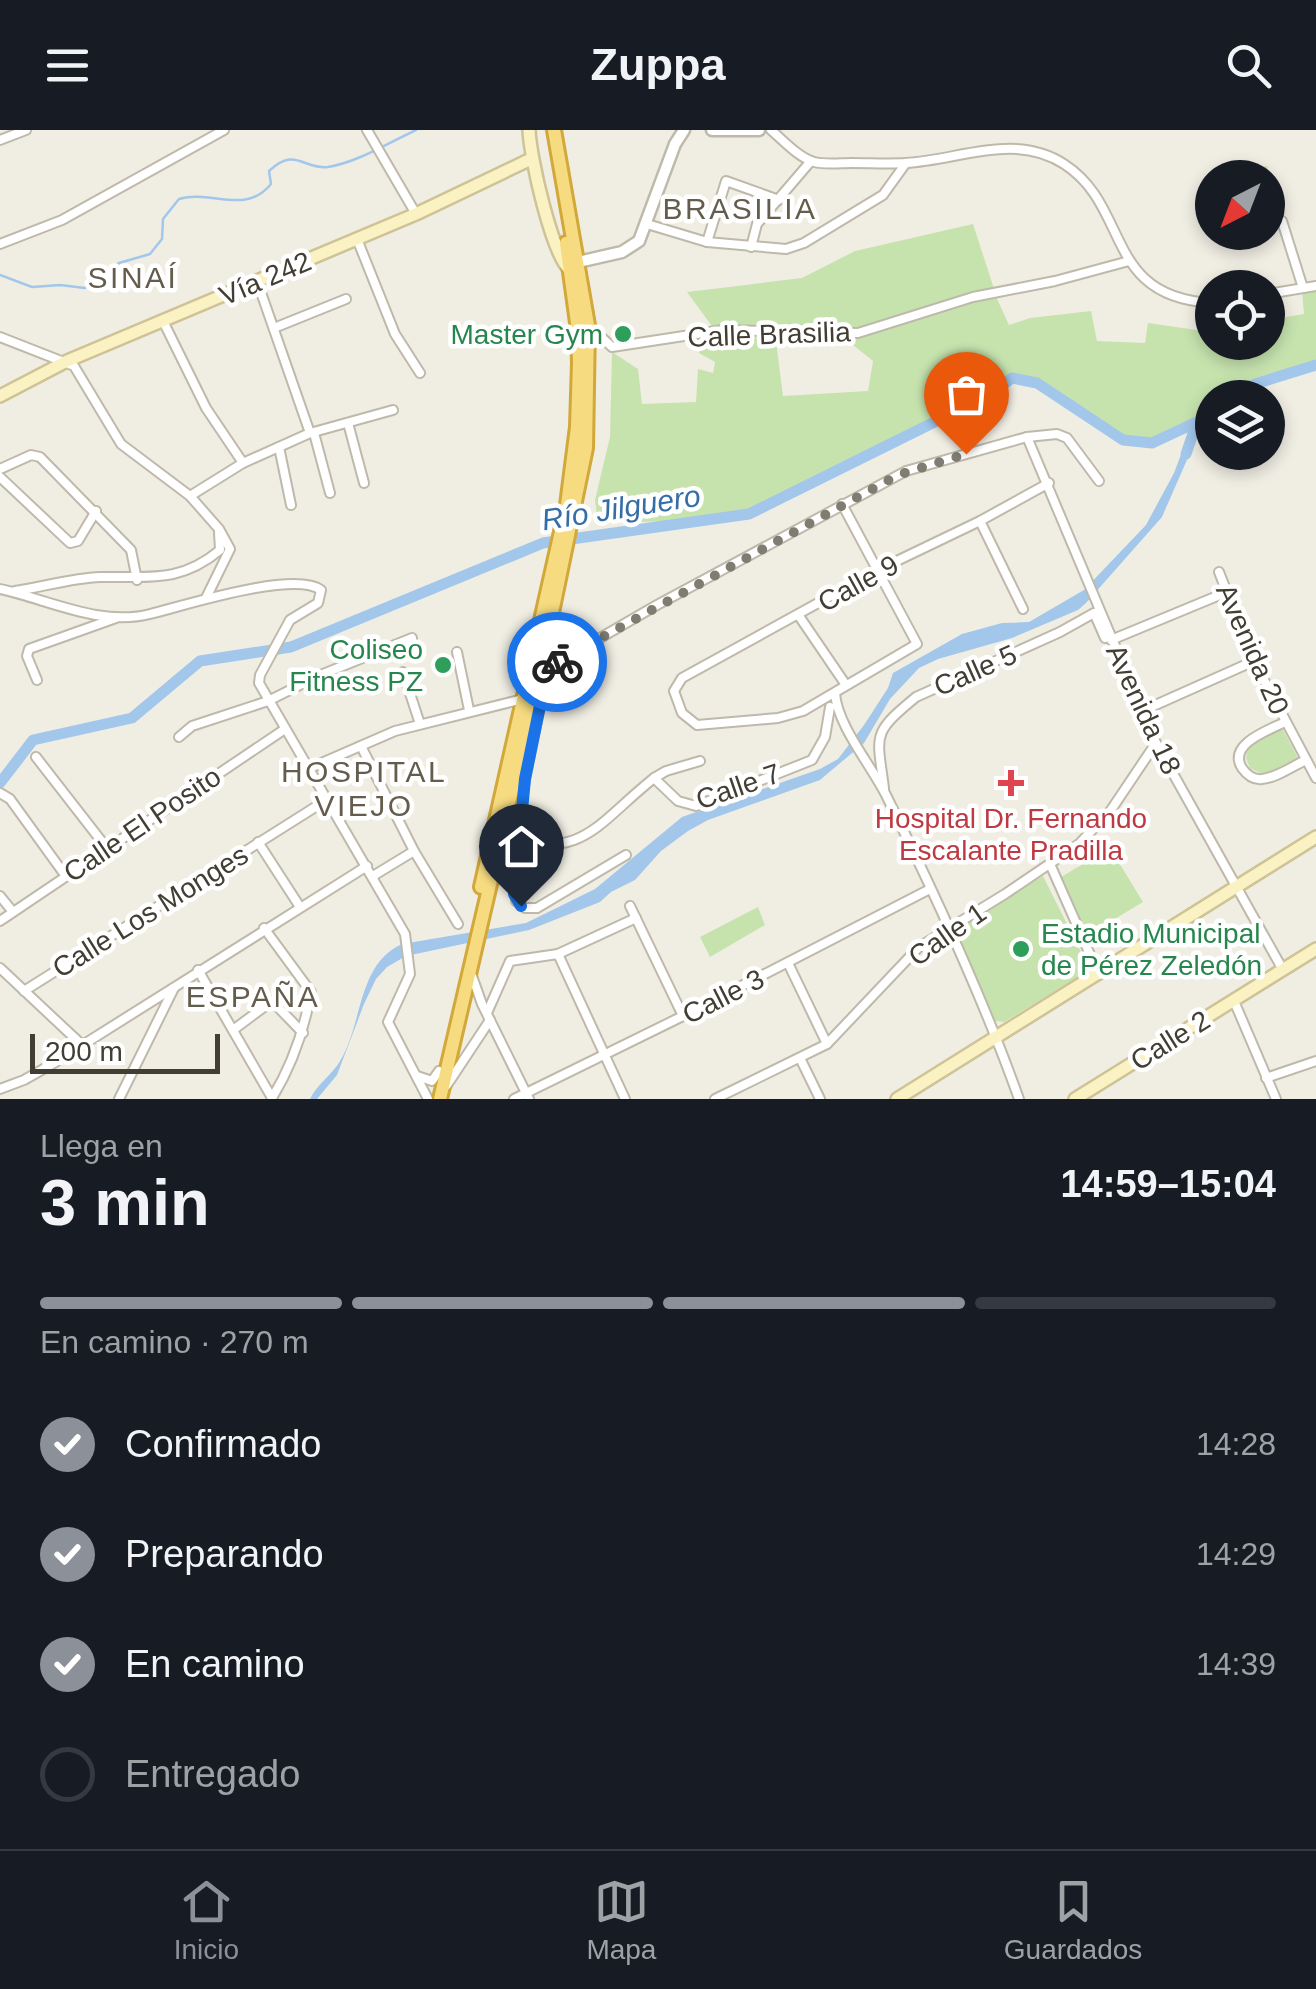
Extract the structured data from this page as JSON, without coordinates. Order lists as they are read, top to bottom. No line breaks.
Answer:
{"streets":{"main road":["Vía 242","Calle 2"],"street":["Calle Brasilia","Calle 9","Avenida 20","Calle 5","Avenida 18","Calle 7","Calle El Posito","Calle Los Monges","Calle 1","Calle 3"]},"crossings":[["Calle 9","Avenida 18"],["Calle 5","Avenida 18"],["Avenida 18","Calle 1"],["Avenida 18","Calle 2"]],"districts":["BRASILIA","SINAÍ","HOSPITAL VIEJO","ESPAÑA"],"water":["Río Jilguero"],"places":{"other":["Master Gym","Coliseo Fitness PZ","Estadio Municipal de Pérez Zeledón"],"health":["Hospital Dr. Fernando Escalante Pradilla"]},"scale_bar":"200 m","north":"bottom left","page":{"header":"Zuppa","scale":"200 m","heading":["3 min","Llega en","14:59–15:04"],"bar":"En camino · 270 m","list":[["Confirmado","14:28"],["Preparando","14:29"],["En camino","14:39"],"Entregado"],"tabs":["Inicio","Mapa","Guardados"]}}
